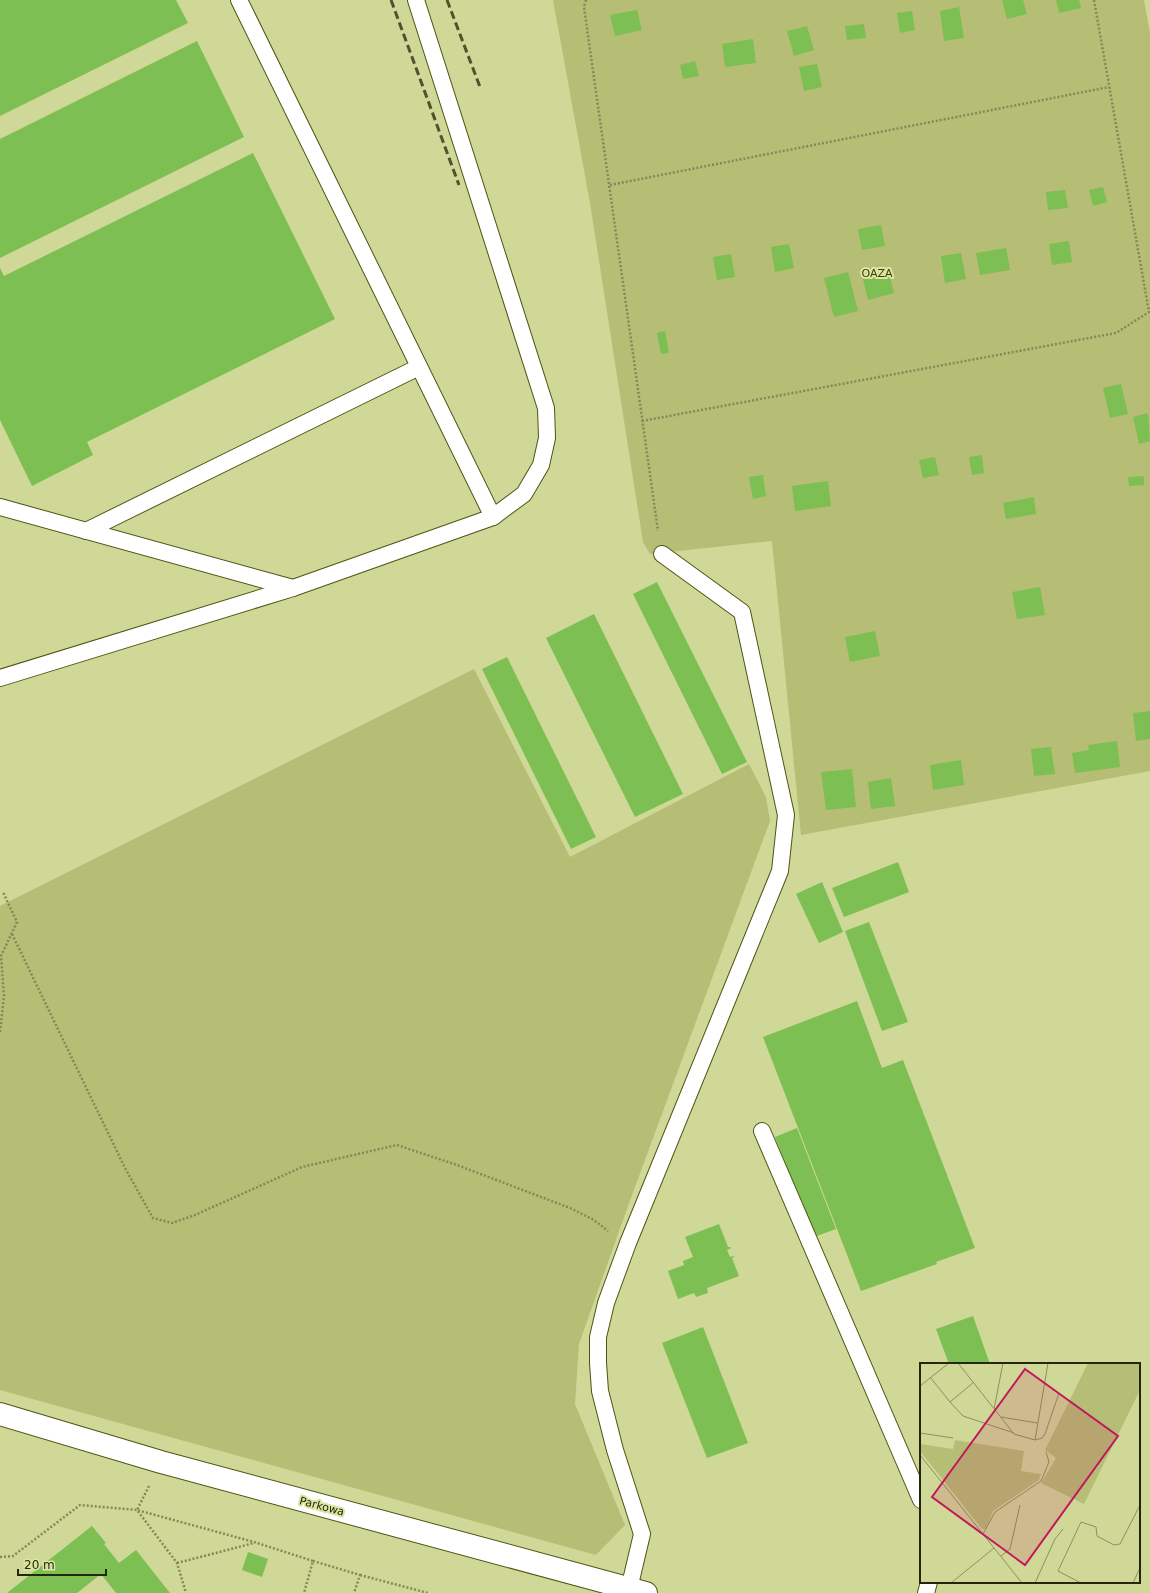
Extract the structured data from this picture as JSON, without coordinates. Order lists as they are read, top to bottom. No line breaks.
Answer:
{"streets":{"street":["Parkowa"]},"parks":["OAZA"],"scale_bar":"20 m"}
